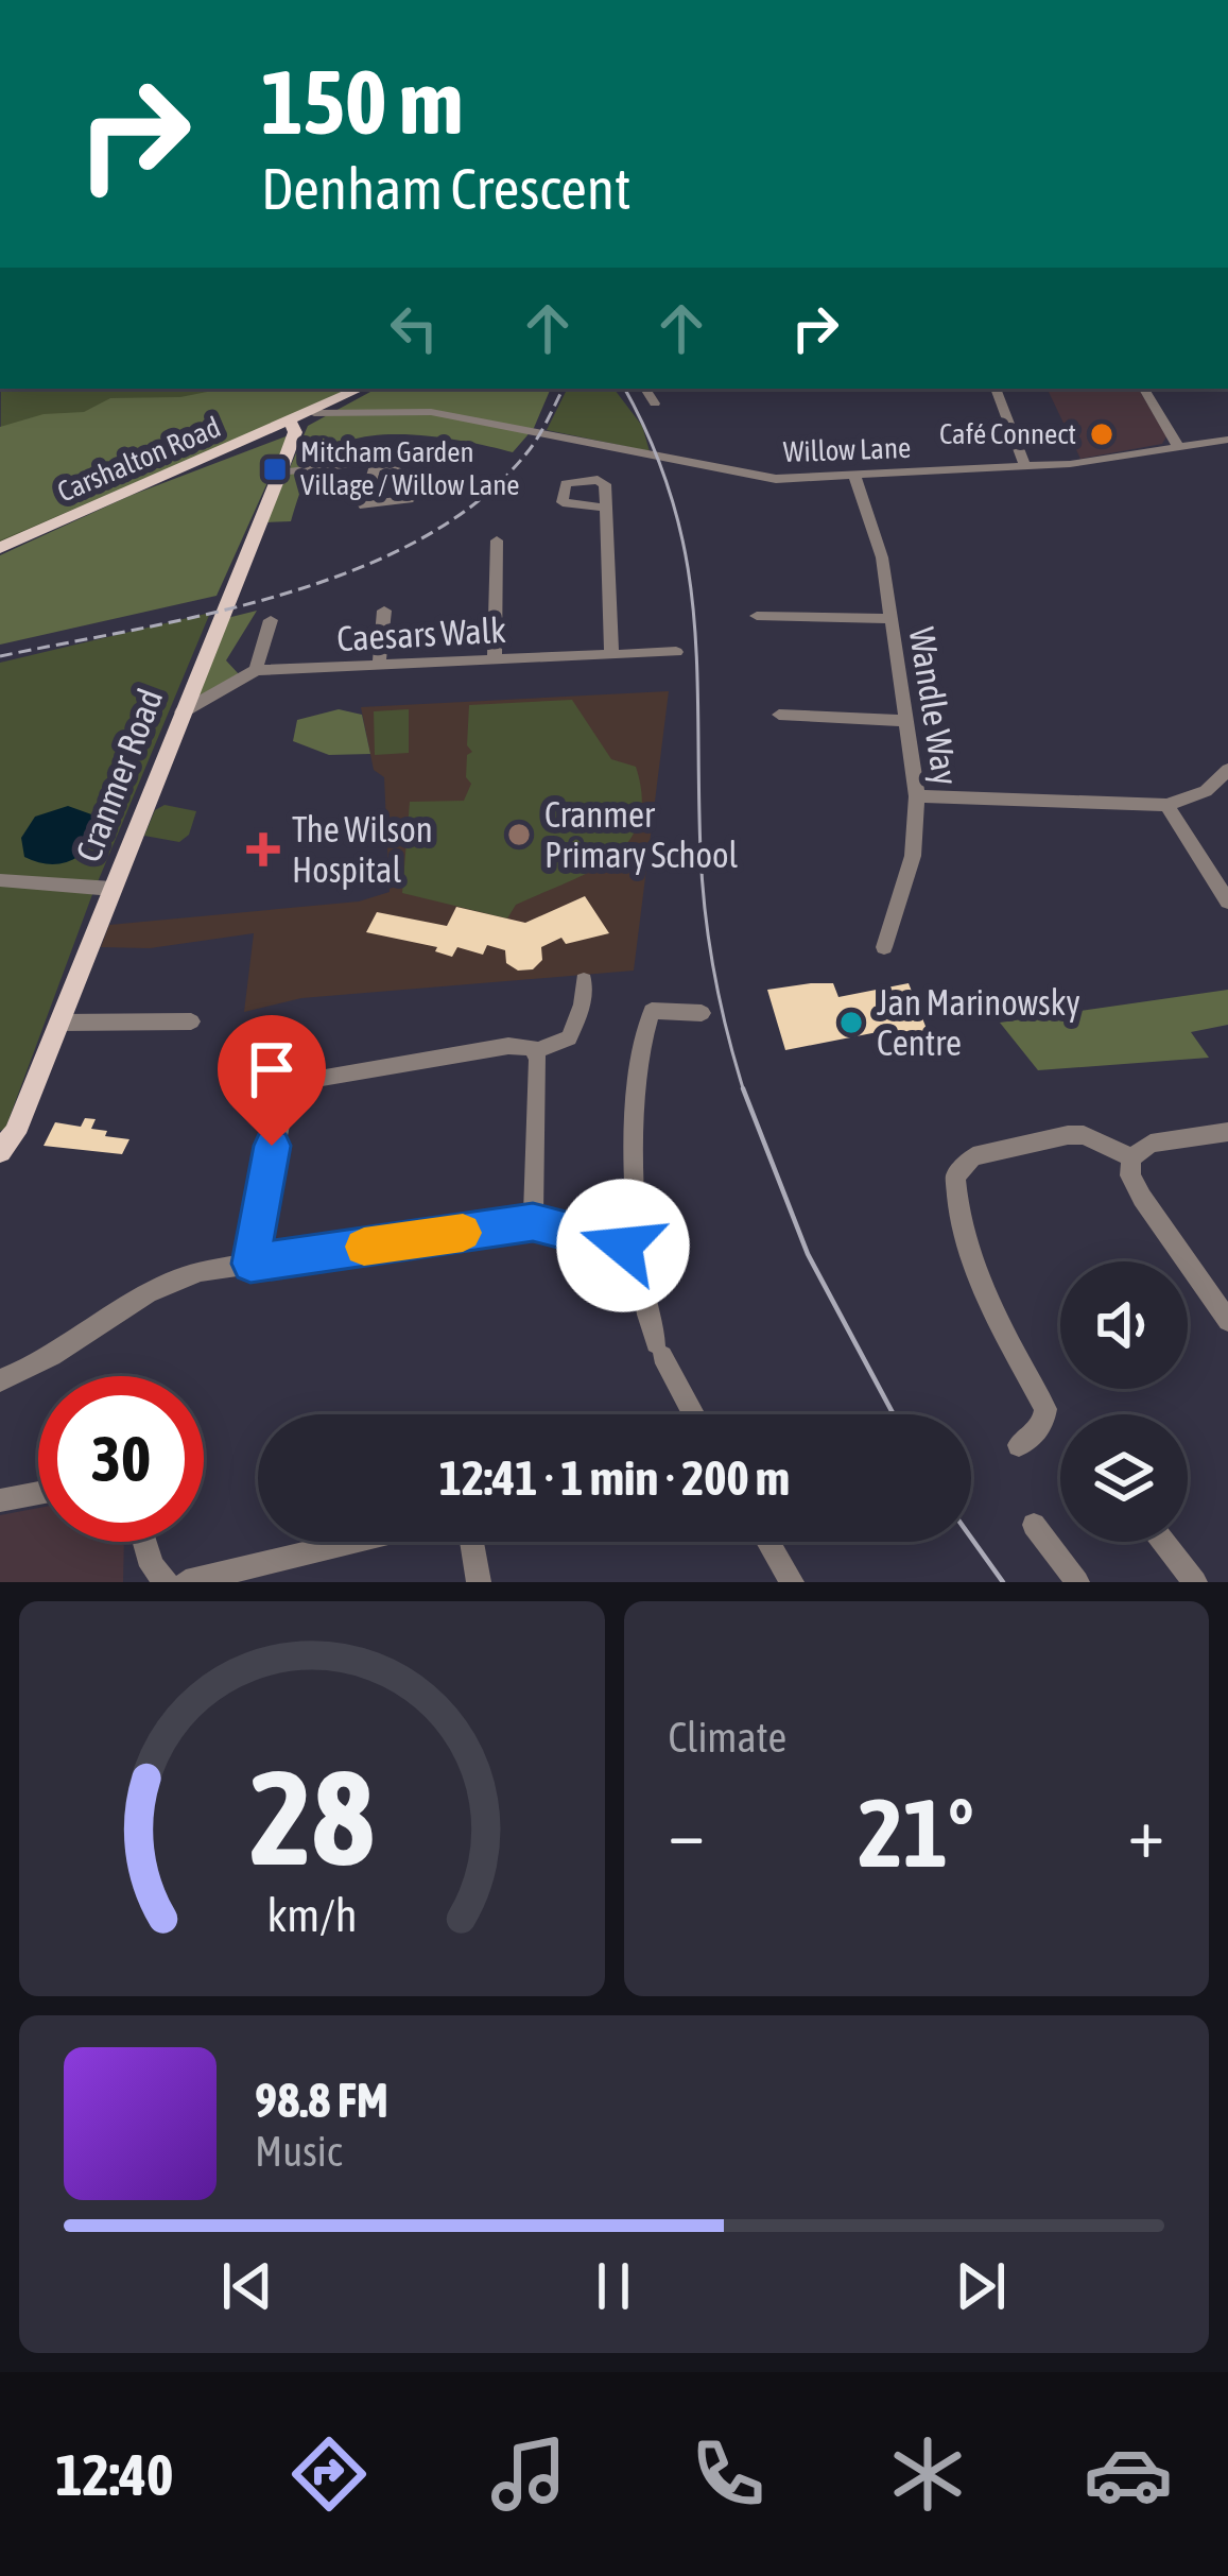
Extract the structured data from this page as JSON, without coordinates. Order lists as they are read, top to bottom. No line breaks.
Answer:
{"streets":{"main road":["Carshalton Road","Cranmer Road"],"street":["Willow Lane","Caesars Walk","Wandle Way"]},"crossings":[["Willow Lane","Carshalton Road"],["Willow Lane","Wandle Way"],["Carshalton Road","Cranmer Road"],["Caesars Walk","Cranmer Road"]],"places":{"other":["Café Connect","Cranmer Primary School","Jan Marinowsky Centre"],"transit":["Mitcham Garden Village / Willow Lane"],"health":["The Wilson Hospital"]},"page":{"turn":["150 m","Denham Crescent"],"limit":"30","trip":"12:41 · 1 min · 200 m","tile":"Climate","heat":["−","21°","+"],"song":["98.8 FM","Music"],"tabs":"12:40","gauge":["28","km/h"]}}
